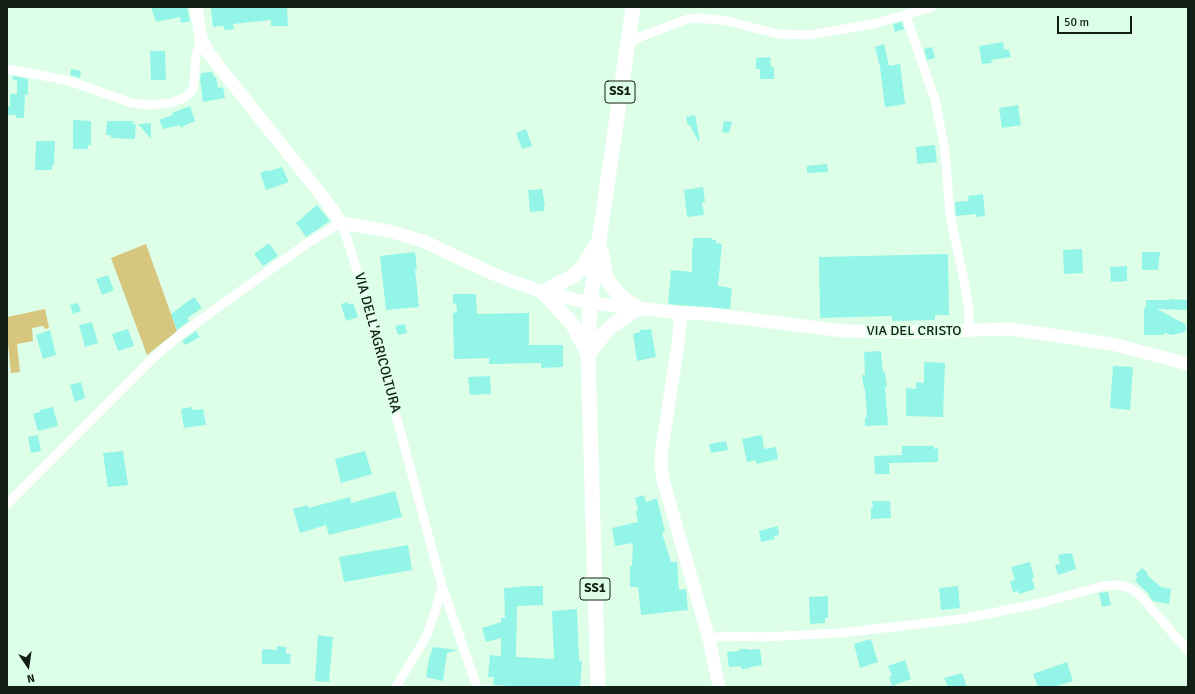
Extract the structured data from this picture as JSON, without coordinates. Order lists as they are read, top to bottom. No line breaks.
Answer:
{"streets":{"main road":["SS1"],"street":["VIA DEL CRISTO","VIA DELL'AGRICOLTURA"]},"crossings":[["SS1","VIA DEL CRISTO"],["VIA DEL CRISTO","VIA DELL'AGRICOLTURA"]],"scale_bar":"50 m","north":"bottom"}
